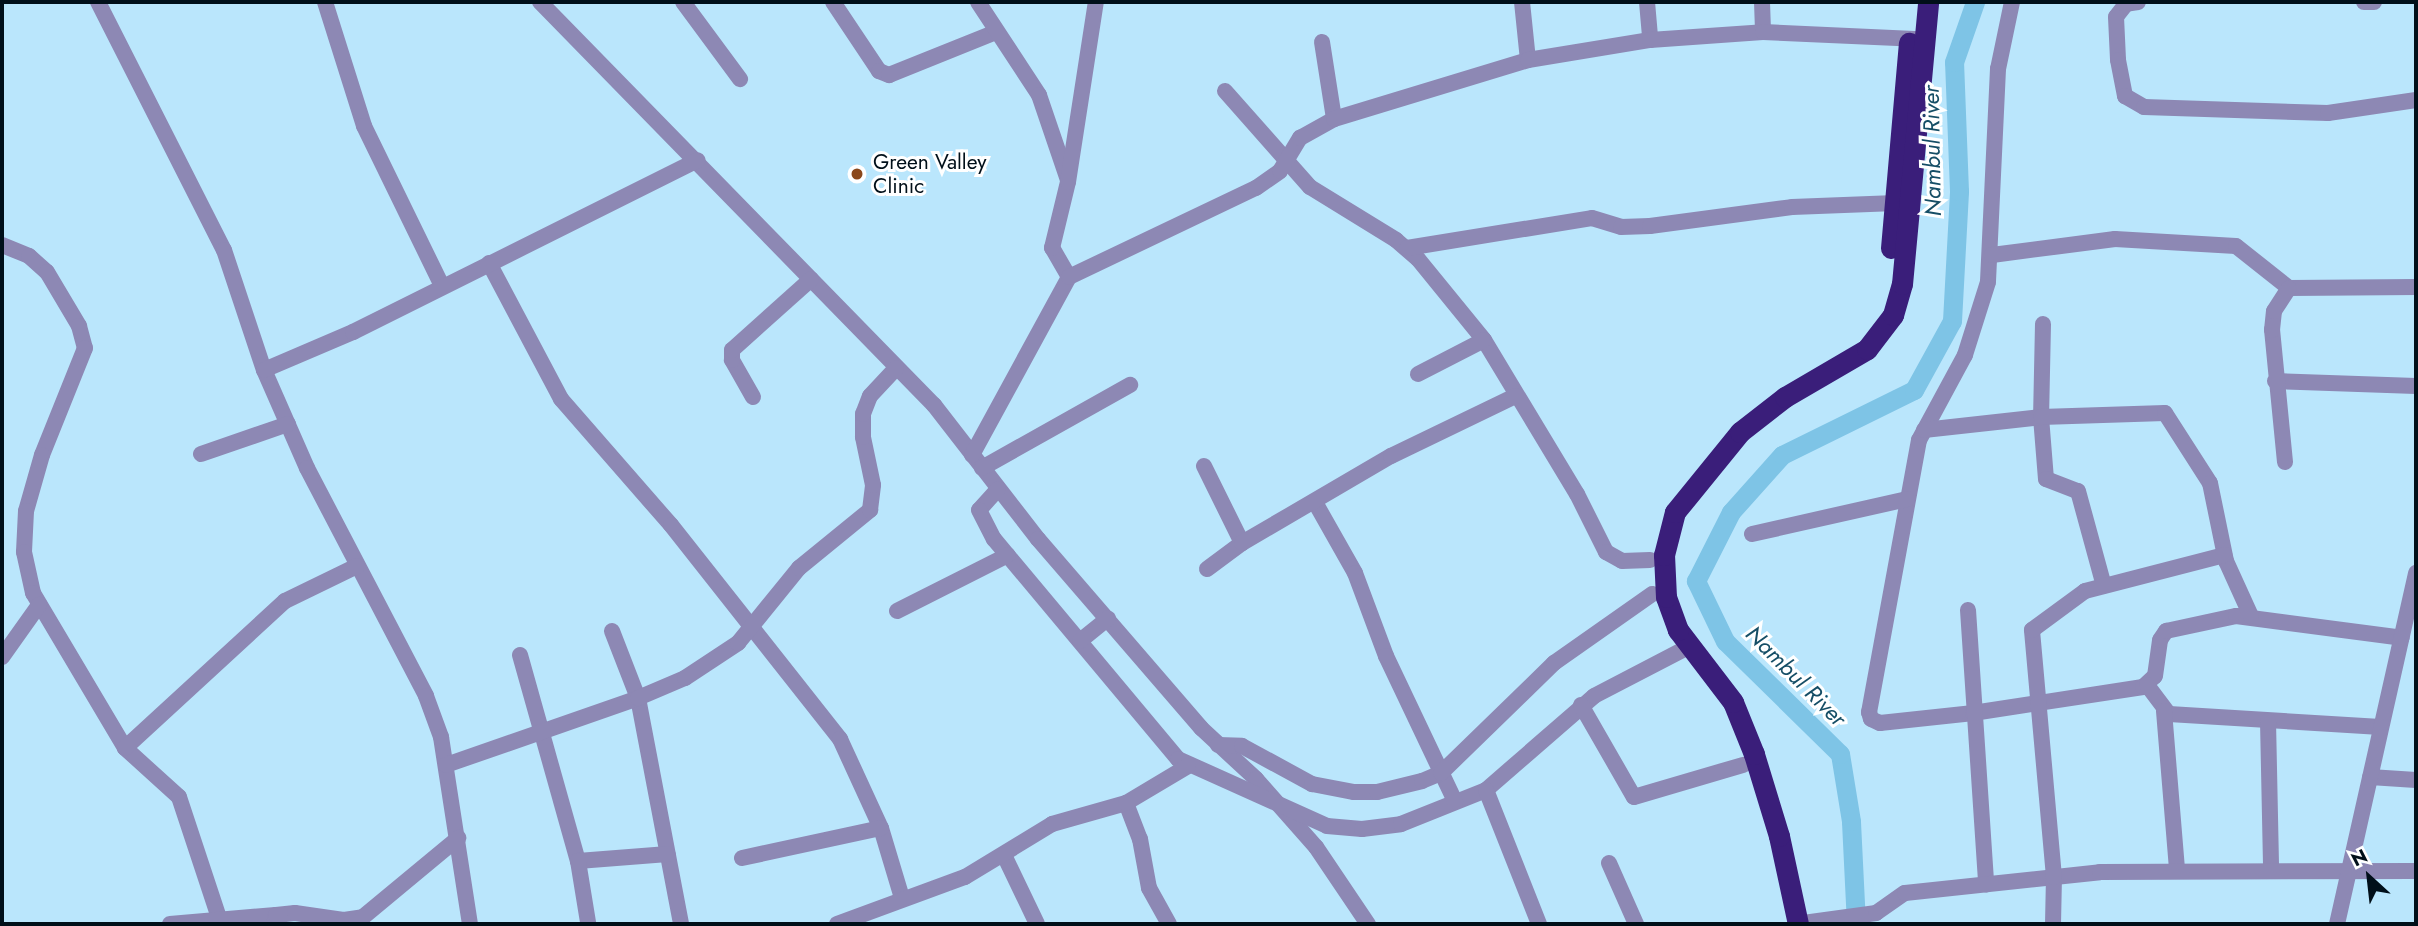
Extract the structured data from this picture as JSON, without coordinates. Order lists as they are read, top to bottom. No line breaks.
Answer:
{"water":["Nambul River"],"places":["Green Valley Clinic"],"north":"top left"}
